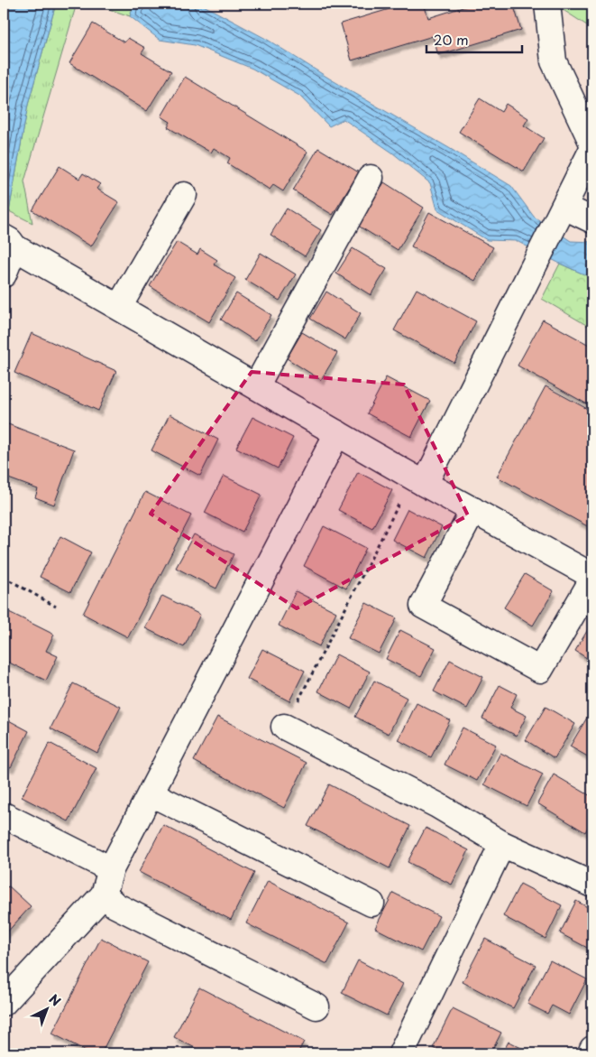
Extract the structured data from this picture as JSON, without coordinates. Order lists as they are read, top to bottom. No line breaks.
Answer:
{"scale_bar":"20 m","north":"top right"}
